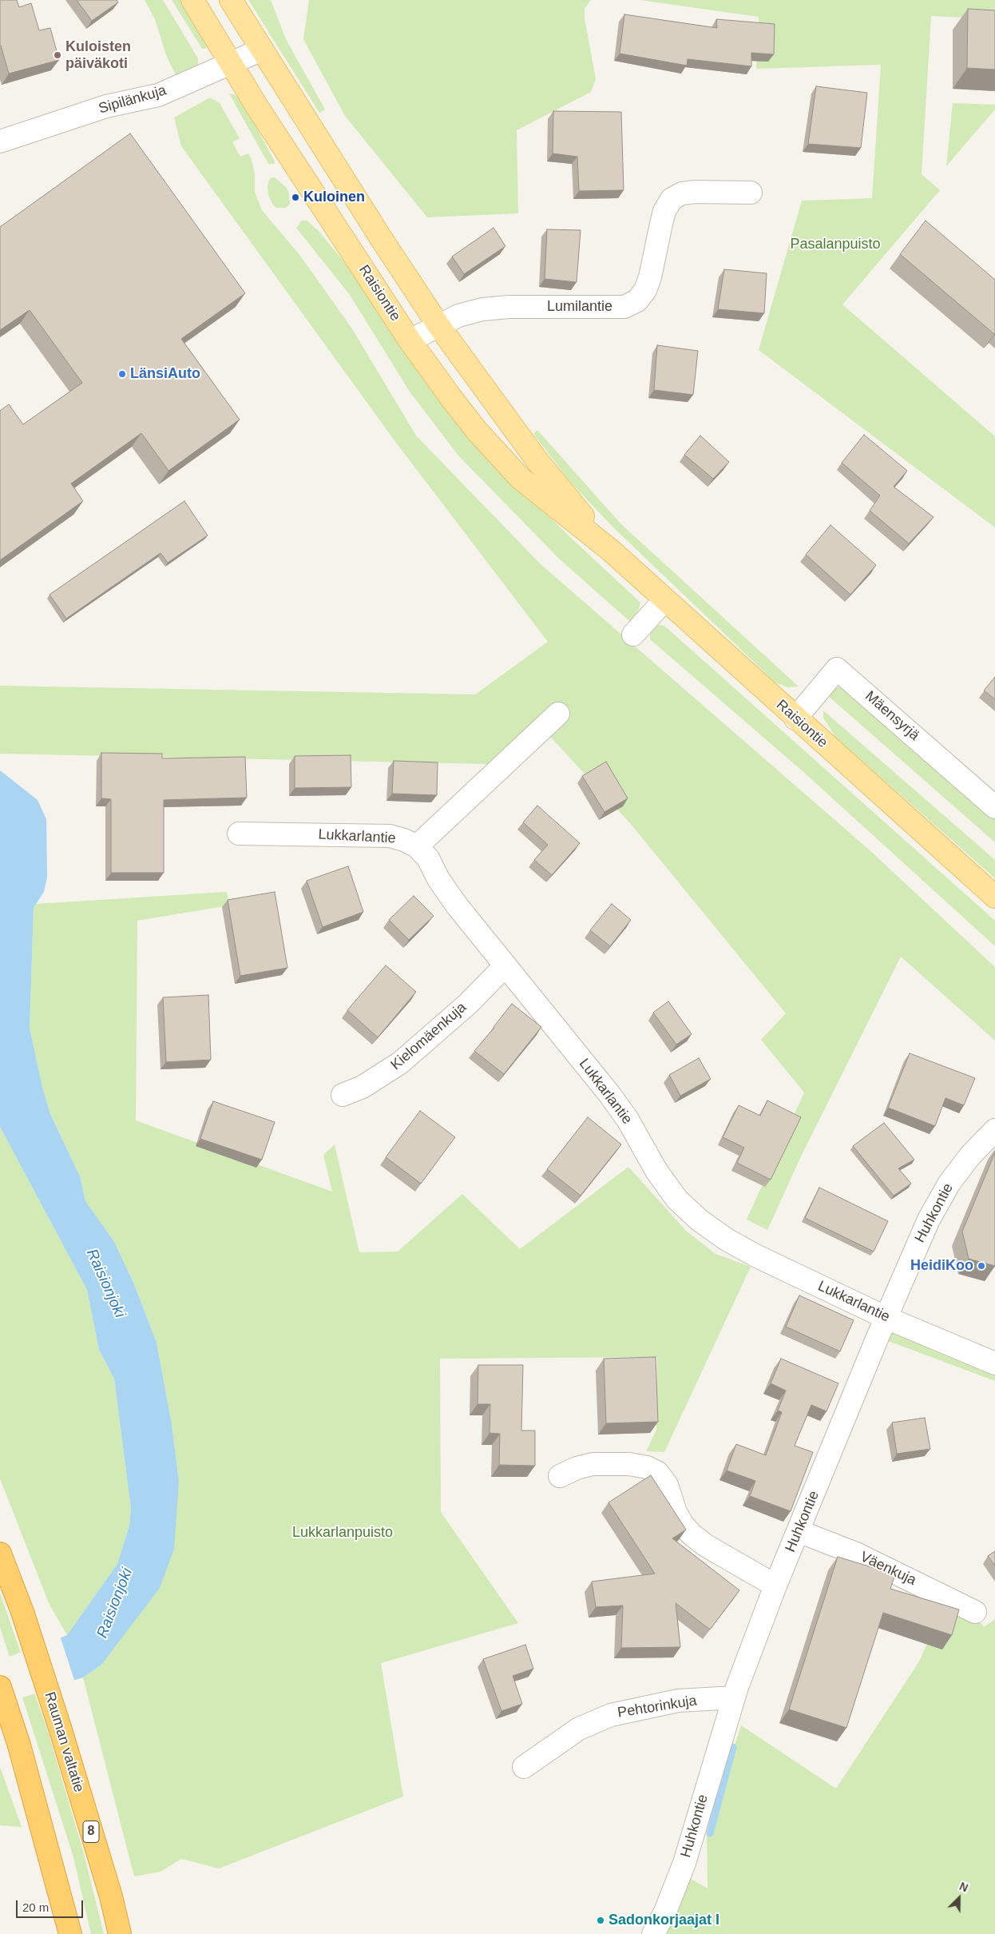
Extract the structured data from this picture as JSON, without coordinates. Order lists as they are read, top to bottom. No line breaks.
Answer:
{"streets":{"highway":["Rauman valtatie","8"],"main road":["Raisiontie"],"street":["Sipilänkuja","Lumilantie","Mäensyrjä","Lukkarlantie","Kielomäenkuja","Huhkontie","Väenkuja","Pehtorinkuja"]},"crossings":[["Sipilänkuja","Raisiontie"],["Raisiontie","Lumilantie"],["Raisiontie","Mäensyrjä"],["Lukkarlantie","Kielomäenkuja"],["Lukkarlantie","Huhkontie"],["Huhkontie","Väenkuja"],["Huhkontie","Pehtorinkuja"]],"water":["Raisionjoki"],"parks":["Pasalanpuisto","Lukkarlanpuisto"],"places":["Kuloisten päiväkoti","Kuloinen","LänsiAuto","HeidiKoo","Sadonkorjaajat I"],"scale_bar":"20 m","north":"top right"}
